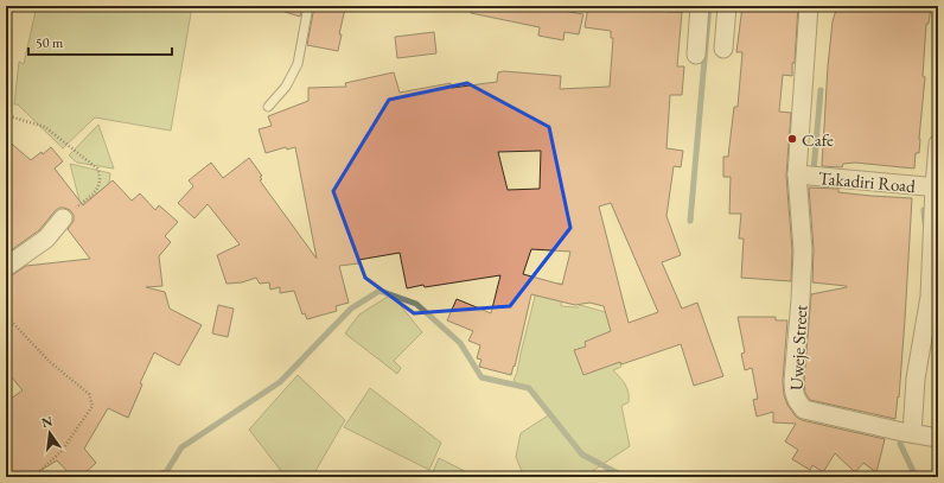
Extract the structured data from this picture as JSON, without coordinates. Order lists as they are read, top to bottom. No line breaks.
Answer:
{"streets":{"street":["Takadiri Road","Uweje Street"]},"crossings":[["Takadiri Road","Uweje Street"]],"places":["Cafe"],"scale_bar":"50 m","north":"top"}
